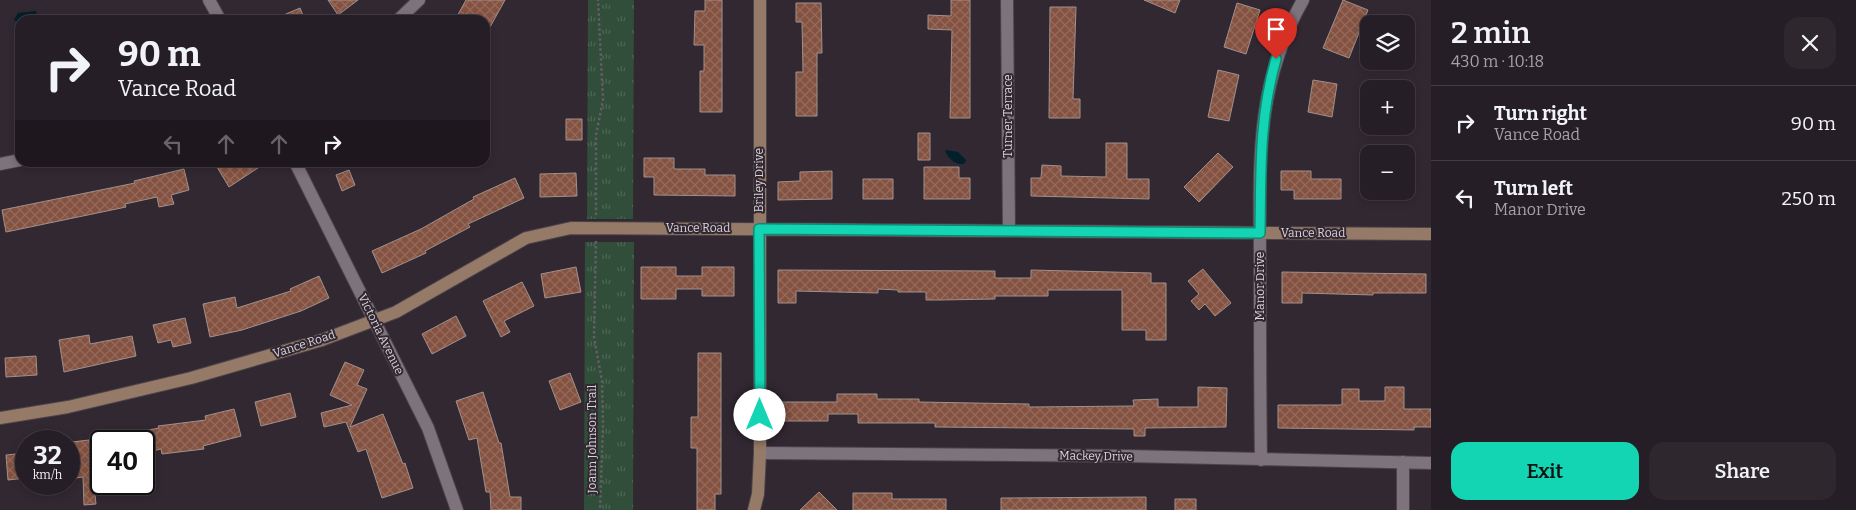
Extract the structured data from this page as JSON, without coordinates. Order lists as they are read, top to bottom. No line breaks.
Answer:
{"streets":{"street":["Turner Terrace","Briley Drive","Vance Road","Manor Drive","Victoria Avenue","Mackey Drive"],"path":["Joann Johnson Trail"]},"crossings":[["Turner Terrace","Vance Road"],["Briley Drive","Vance Road"],["Briley Drive","Mackey Drive"],["Vance Road","Manor Drive"],["Vance Road","Victoria Avenue"],["Manor Drive","Mackey Drive"]],"page":{"heading":["2 min","430 m · 10:18"],"map_buttons":["+","−"],"turn":["90 m","Vance Road"],"list":[{"name":"Turn right","note":"Vance Road","value":"90 m"},{"name":"Turn left","note":"Manor Drive","value":"250 m"}],"speed":"32 km/h","limit":"40","buttons":["Exit","Share"]}}
